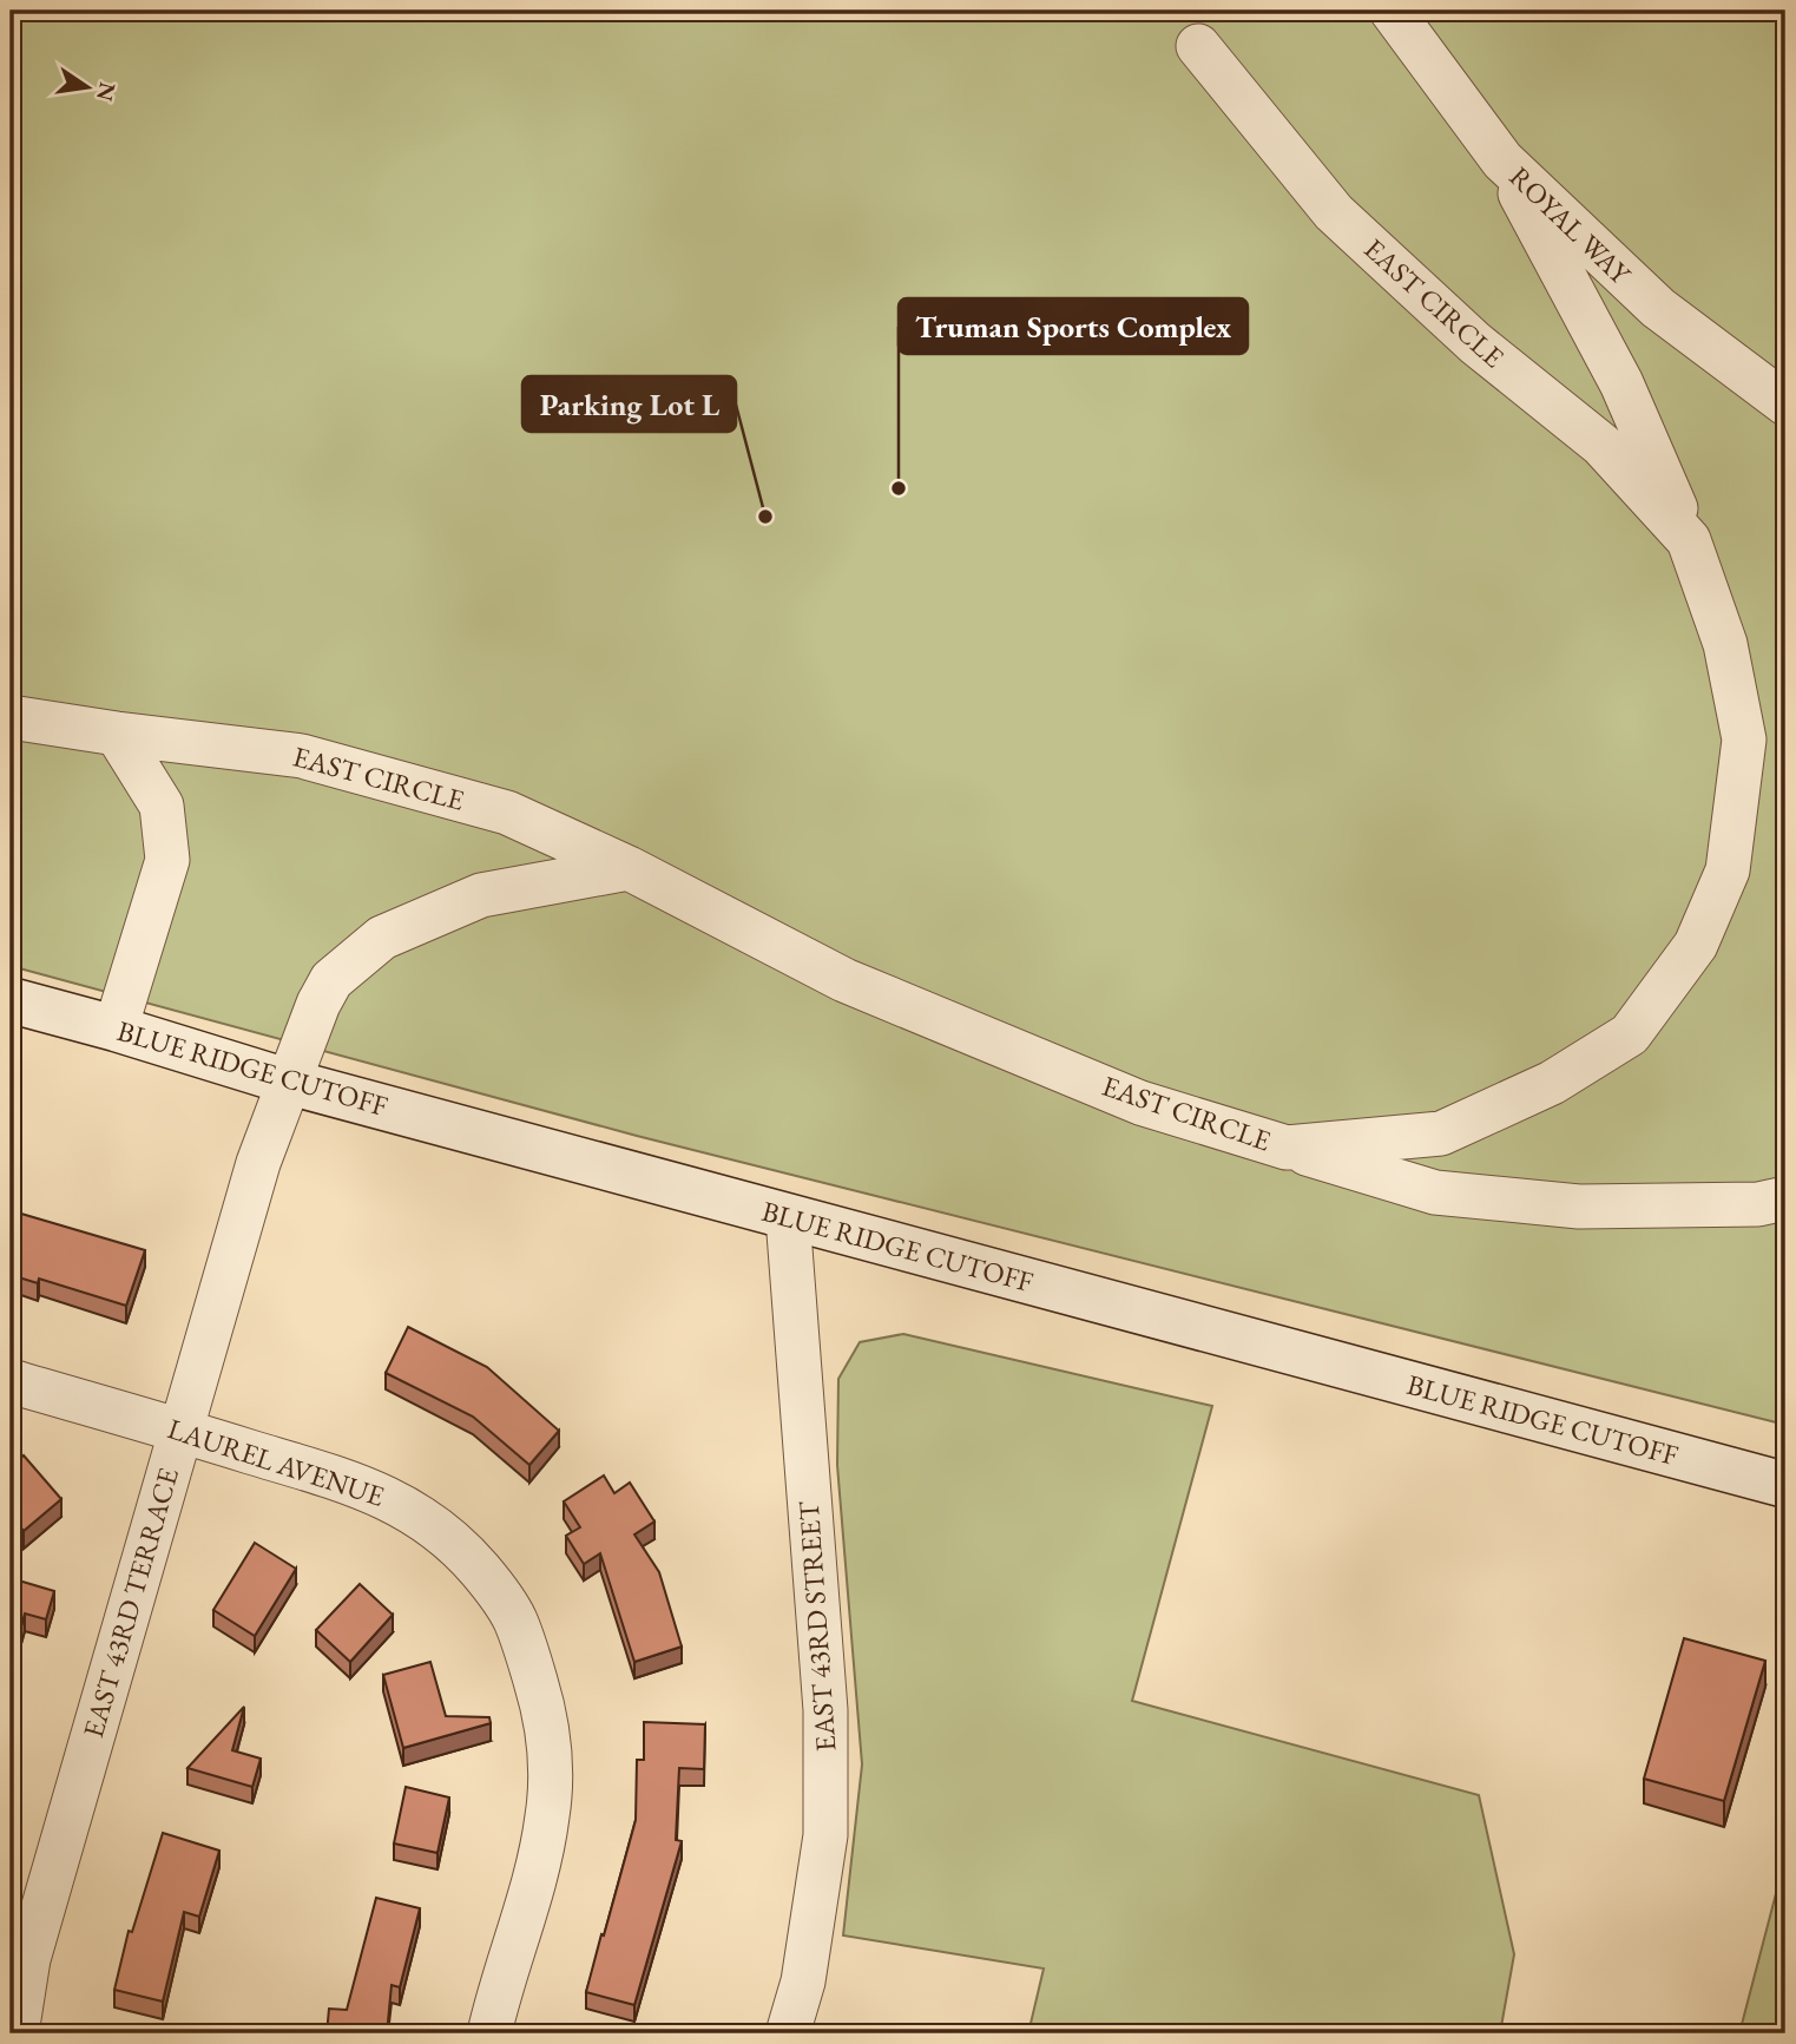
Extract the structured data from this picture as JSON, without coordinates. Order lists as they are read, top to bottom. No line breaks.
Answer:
{"streets":{"main road":["BLUE RIDGE CUTOFF"],"street":["ROYAL WAY","EAST CIRCLE","LAUREL AVENUE","EAST 43RD TERRACE","EAST 43RD STREET"]},"crossings":[["ROYAL WAY","EAST CIRCLE"],["BLUE RIDGE CUTOFF","EAST 43RD TERRACE"],["BLUE RIDGE CUTOFF","EAST 43RD STREET"],["LAUREL AVENUE","EAST 43RD TERRACE"]],"places":["Truman Sports Complex","Parking Lot L"],"north":"right"}
